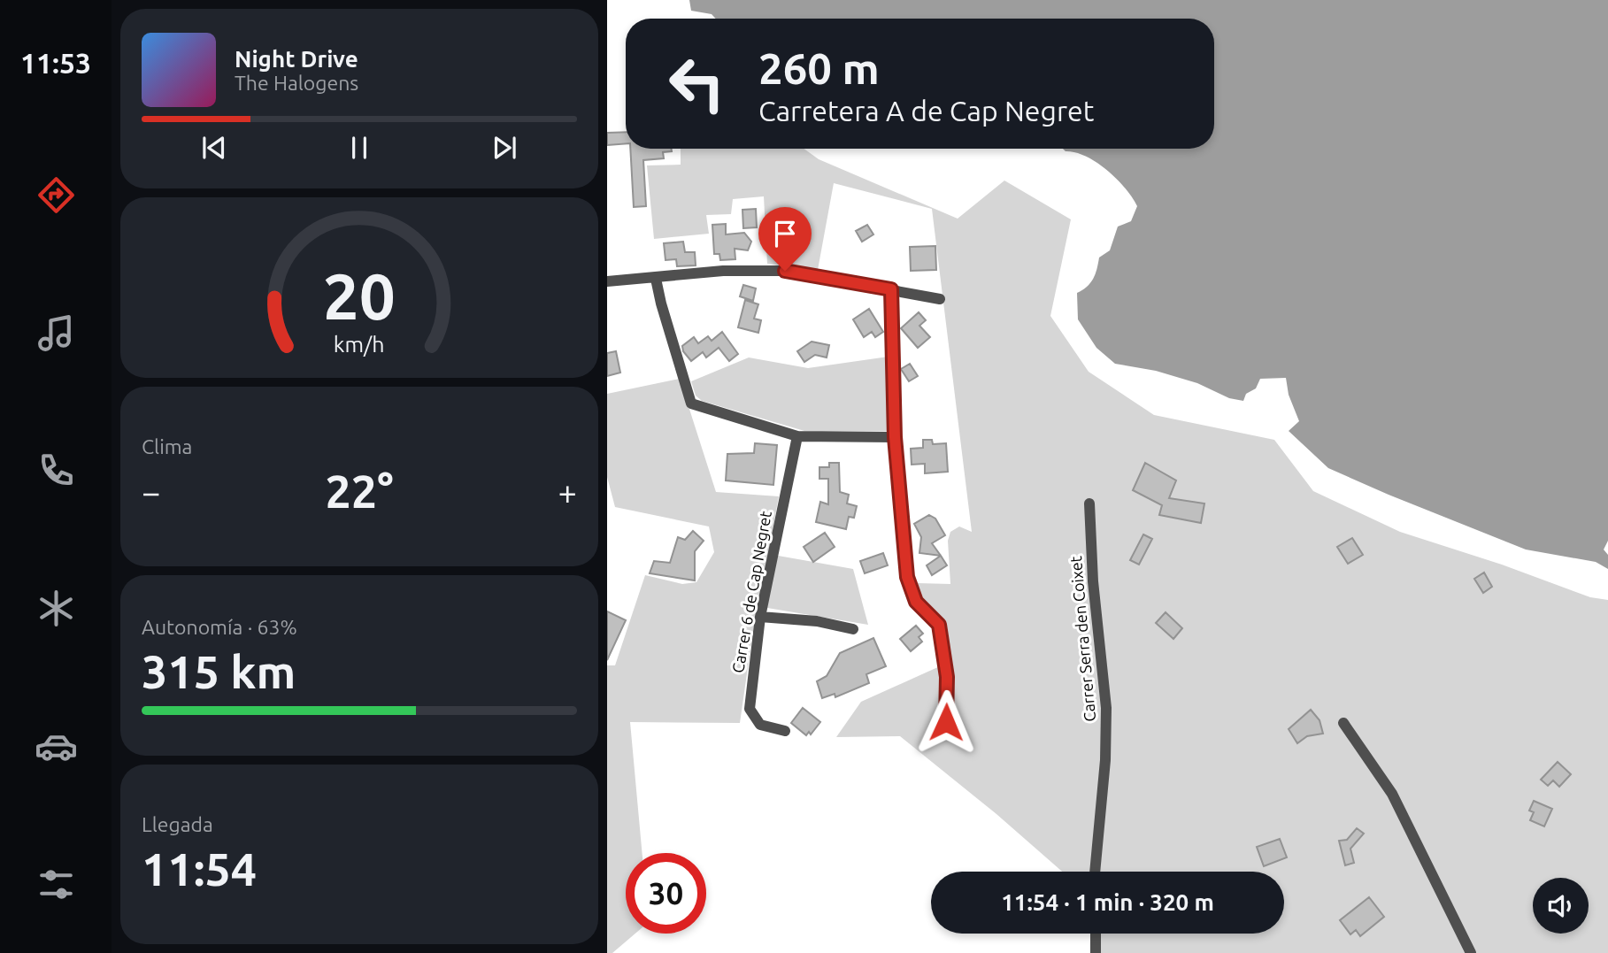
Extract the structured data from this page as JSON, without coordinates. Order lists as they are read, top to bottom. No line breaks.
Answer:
{"streets":{"street":["Carrer 6 de Cap Negret","Carrer Serra den Coixet"]},"page":{"tabs":"11:53","turn":["260 m","Carretera A de Cap Negret"],"song":["Night Drive","The Halogens"],"tile":["Clima",["Autonomía · 63%","315 km"],["Llegada","11:54"]],"heat":["−","22°","+"],"limit":"30","trip":"11:54 · 1 min · 320 m","gauge":["20","km/h"]}}
